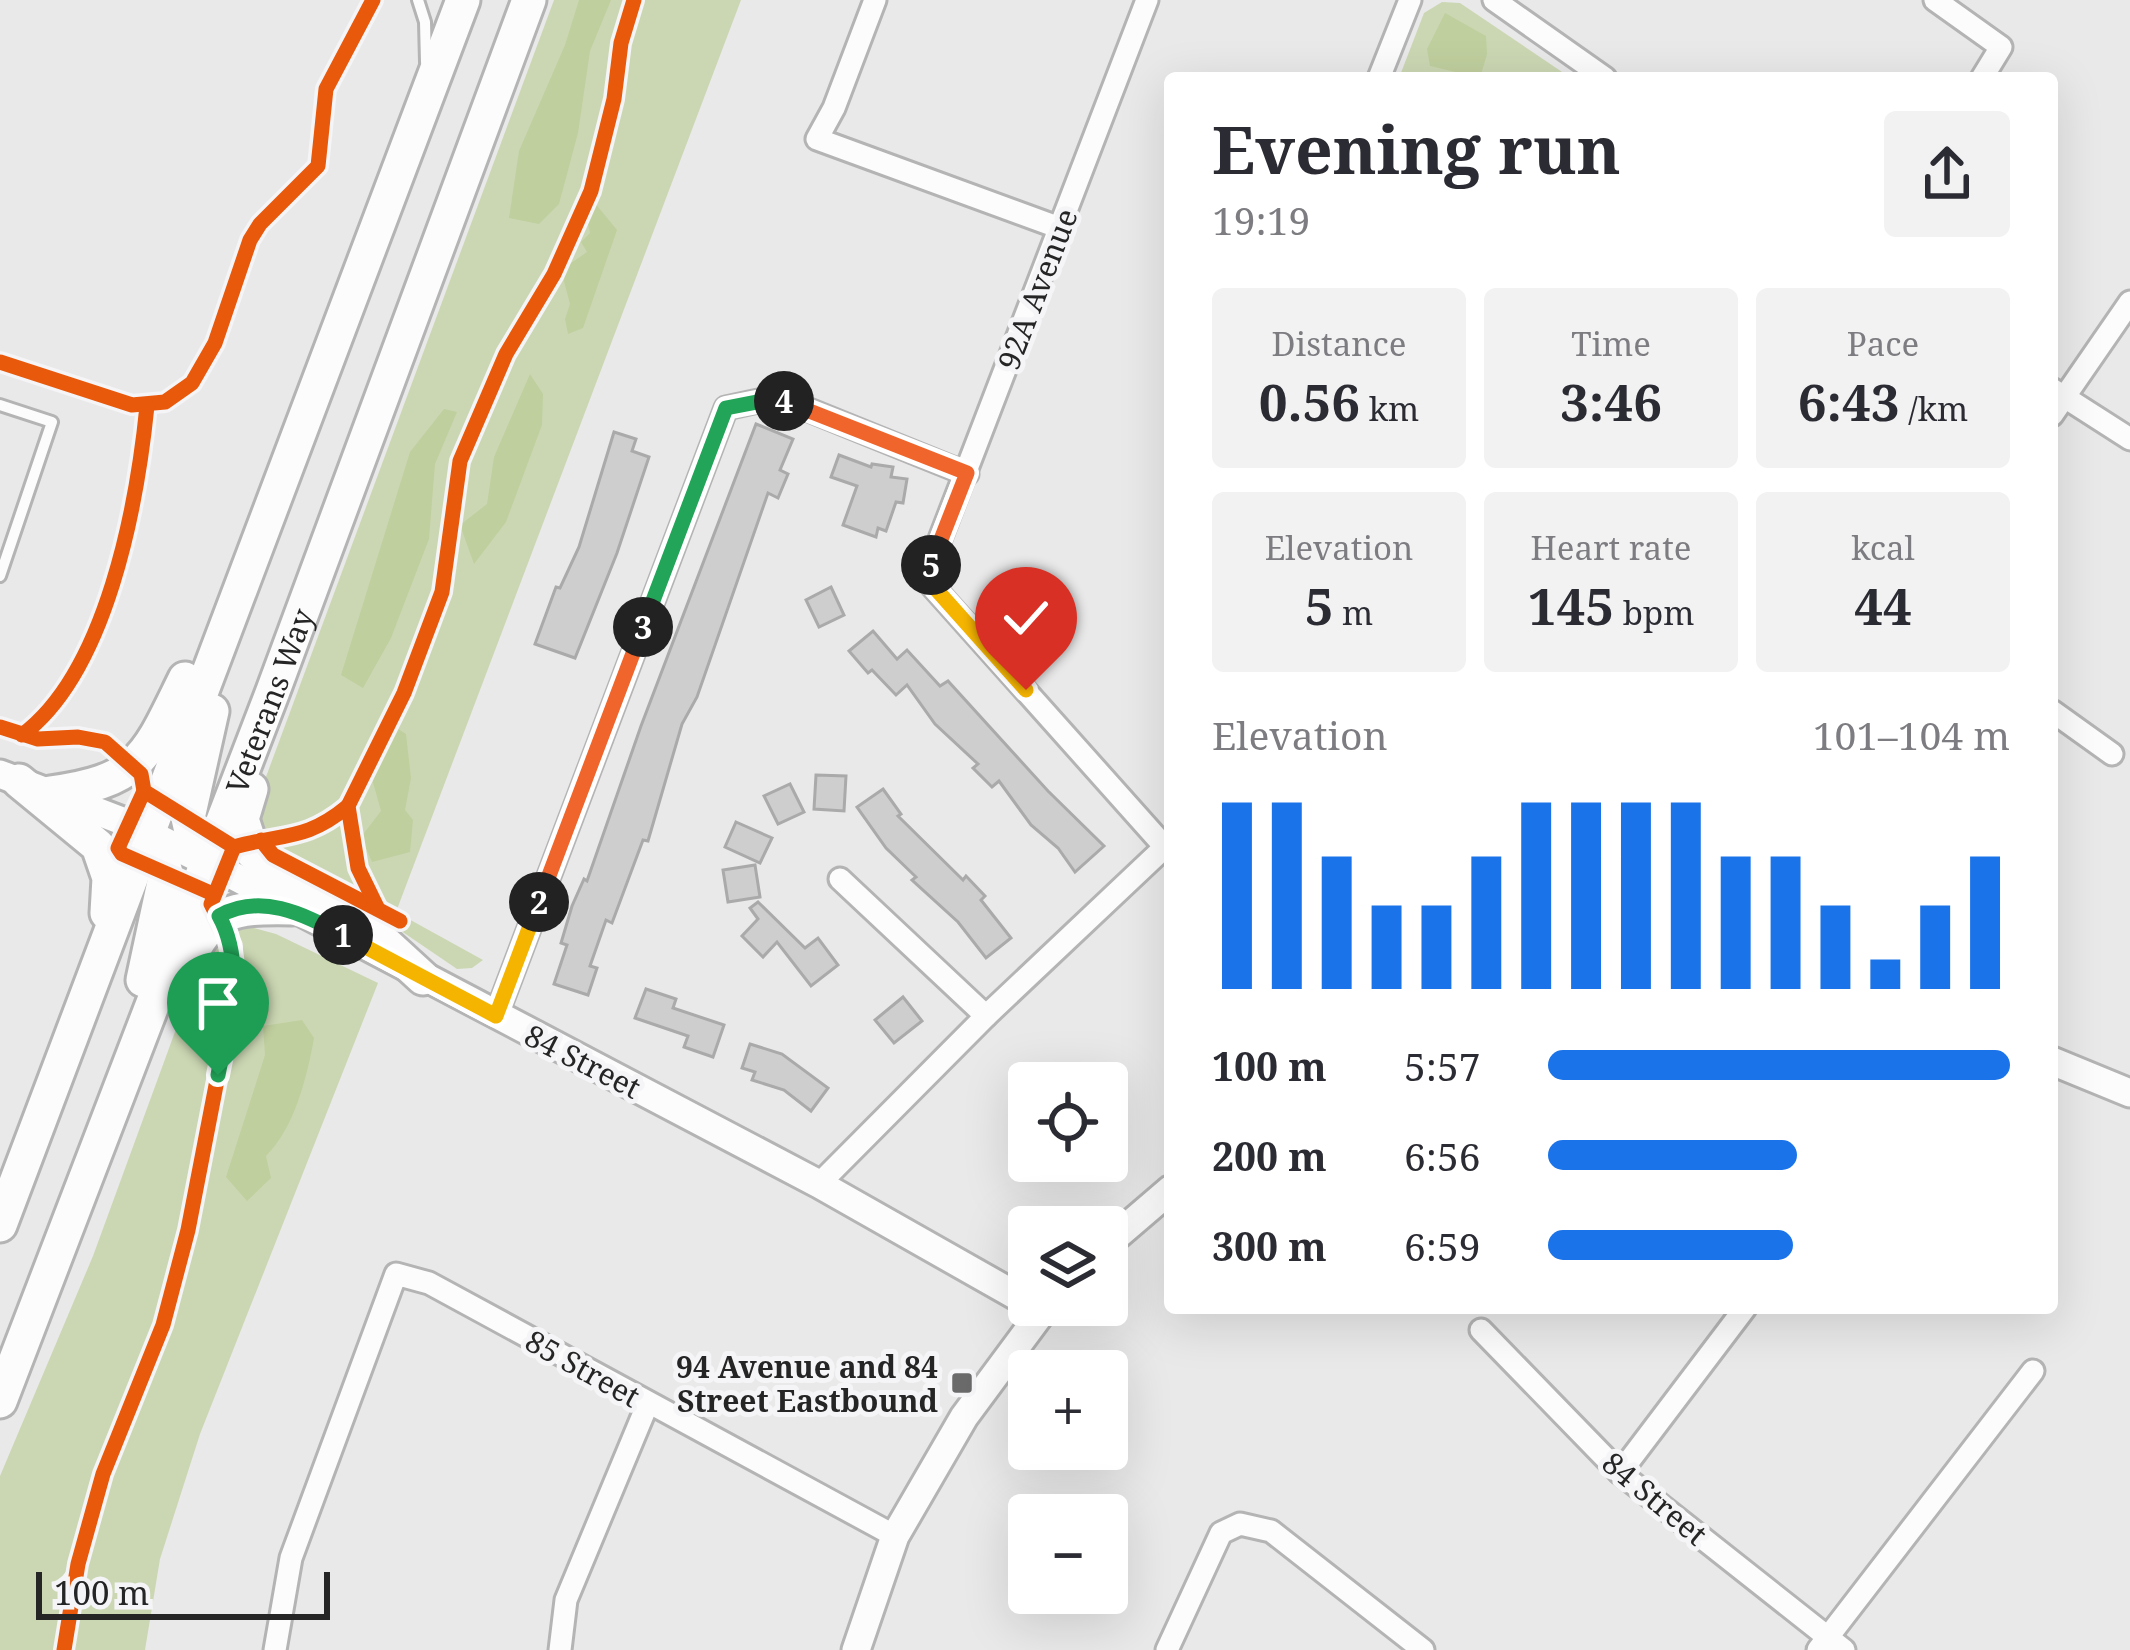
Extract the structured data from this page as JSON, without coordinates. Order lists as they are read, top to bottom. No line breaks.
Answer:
{"streets":{"main road":["Veterans Way"],"street":["92A Avenue","84 Street","85 Street"]},"crossings":[["Veterans Way","84 Street"]],"places":{"transit":["94 Avenue and 84 Street Eastbound"]},"scale_bar":"100 m","page":{"heading":["Evening run","19:19"],"stats":[["Distance","0.56 km"],["Time","3:46"],["Pace","6:43 /km"],["Elevation","5 m"],["Heart rate","145 bpm"],["kcal","44"]],"pins":["4","5","3","2","1"],"chart":["Elevation","101–104 m"],"list":[{"name":"100 m","note":"5:57"},{"name":"200 m","note":"6:56"},{"name":"300 m","note":"6:59"}],"map_buttons":["+","−"],"scale":"100 m"}}
